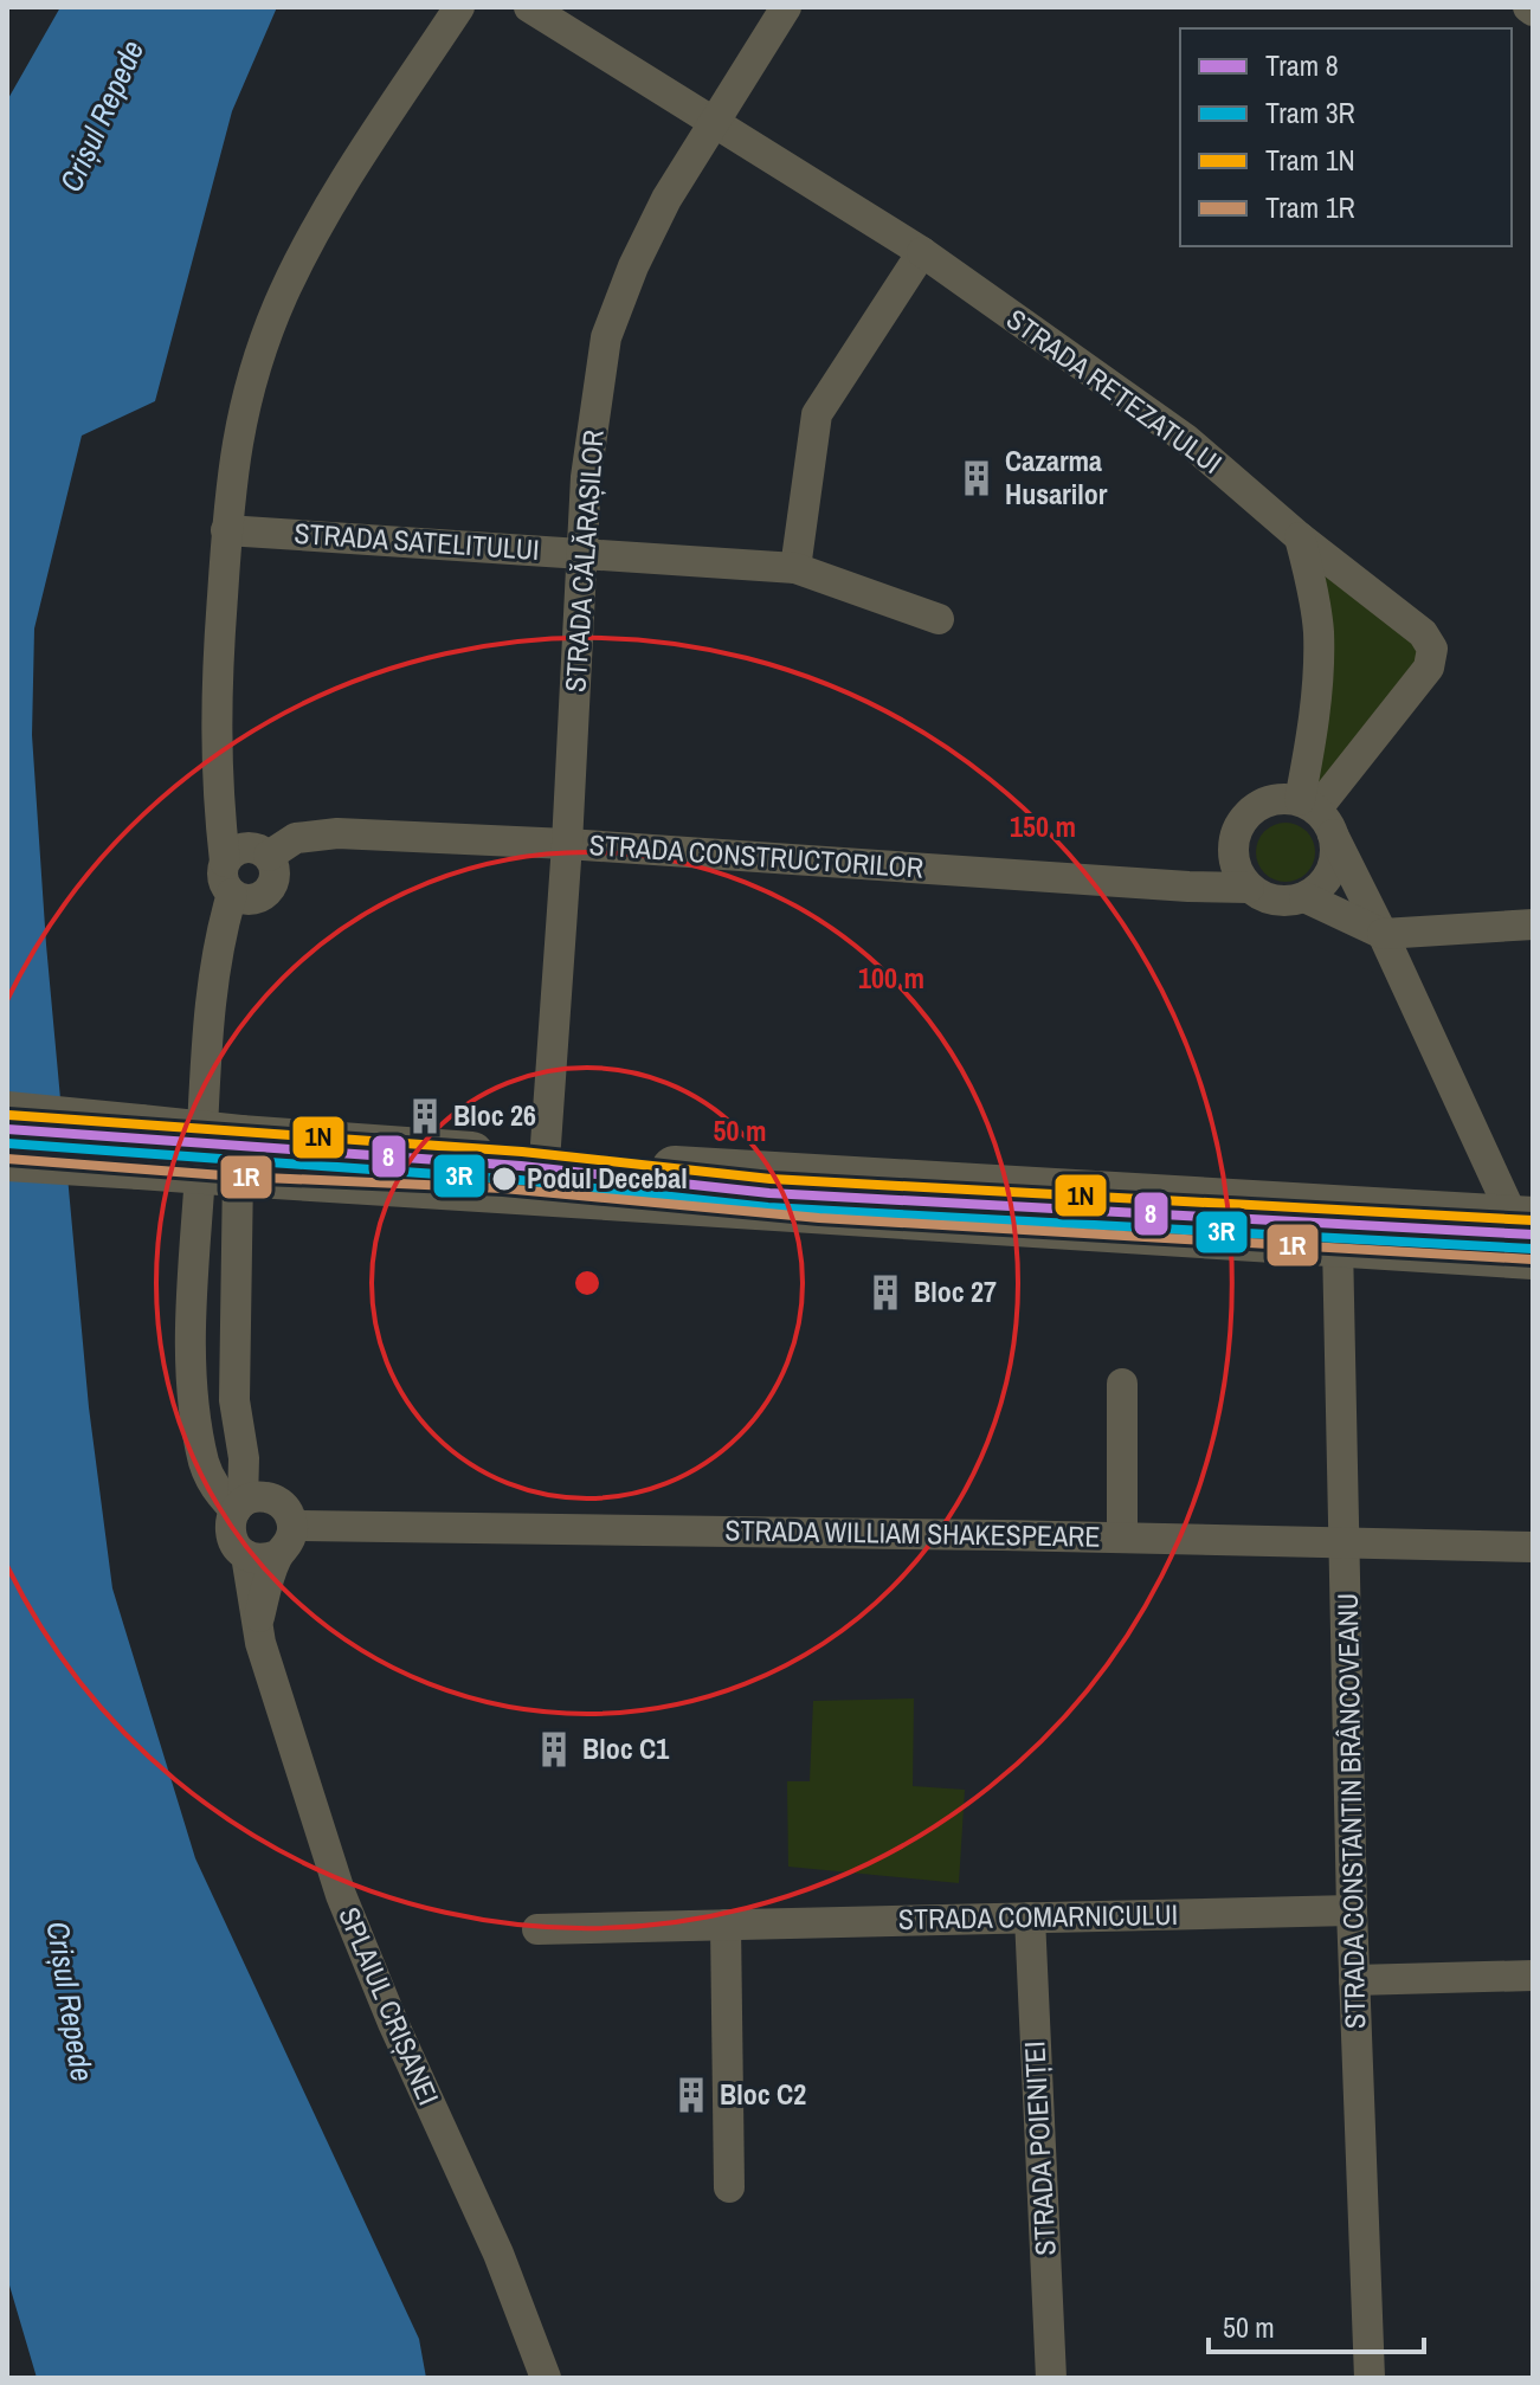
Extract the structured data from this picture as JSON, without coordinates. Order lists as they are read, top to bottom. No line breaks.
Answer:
{"streets":{"street":["STRADA RETEZATULUI","STRADA SATELITULUI","STRADA CĂLĂRAȘILOR","STRADA CONSTRUCTORILOR","STRADA WILLIAM SHAKESPEARE","STRADA CONSTANTIN BRÂNCOVEANU","STRADA COMARNICULUI","SPLAIUL CRIȘANEI","STRADA POIENIȚEI"]},"crossings":[["STRADA RETEZATULUI","STRADA CĂLĂRAȘILOR"],["STRADA RETEZATULUI","STRADA CONSTRUCTORILOR"],["STRADA SATELITULUI","STRADA CĂLĂRAȘILOR"],["STRADA CĂLĂRAȘILOR","STRADA CONSTRUCTORILOR"],["STRADA WILLIAM SHAKESPEARE","STRADA CONSTANTIN BRÂNCOVEANU"],["STRADA WILLIAM SHAKESPEARE","SPLAIUL CRIȘANEI"],["STRADA CONSTANTIN BRÂNCOVEANU","STRADA COMARNICULUI"],["STRADA COMARNICULUI","STRADA POIENIȚEI"]],"water":["Crișul Repede"],"places":{"building":["Cazarma Husarilor","Bloc 26","Bloc 27","Bloc C1","Bloc C2"],"other":["Podul Decebal"]},"lines":["tram line 1N","tram line 8","tram line 3R","tram line 1R"],"legend":["Tram 8","Tram 3R","Tram 1N","Tram 1R"],"scale_bar":"50 m","rings":["150 m","100 m","50 m"]}
